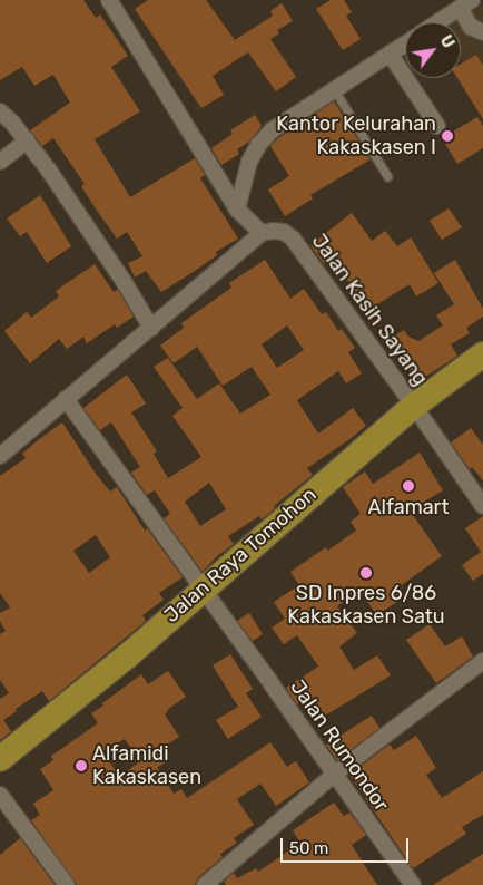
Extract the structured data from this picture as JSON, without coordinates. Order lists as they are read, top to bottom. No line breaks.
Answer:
{"streets":{"highway":["Jalan Raya Tomohon"],"street":["Jalan Kasih Sayang","Jalan Rumondor"]},"crossings":[["Jalan Kasih Sayang","Jalan Raya Tomohon"],["Jalan Raya Tomohon","Jalan Rumondor"]],"places":["Kantor Kelurahan Kakaskasen I","Alfamart","SD Inpres 6/86 Kakaskasen Satu","Alfamidi Kakaskasen"],"scale_bar":"50 m","north":"top right"}
